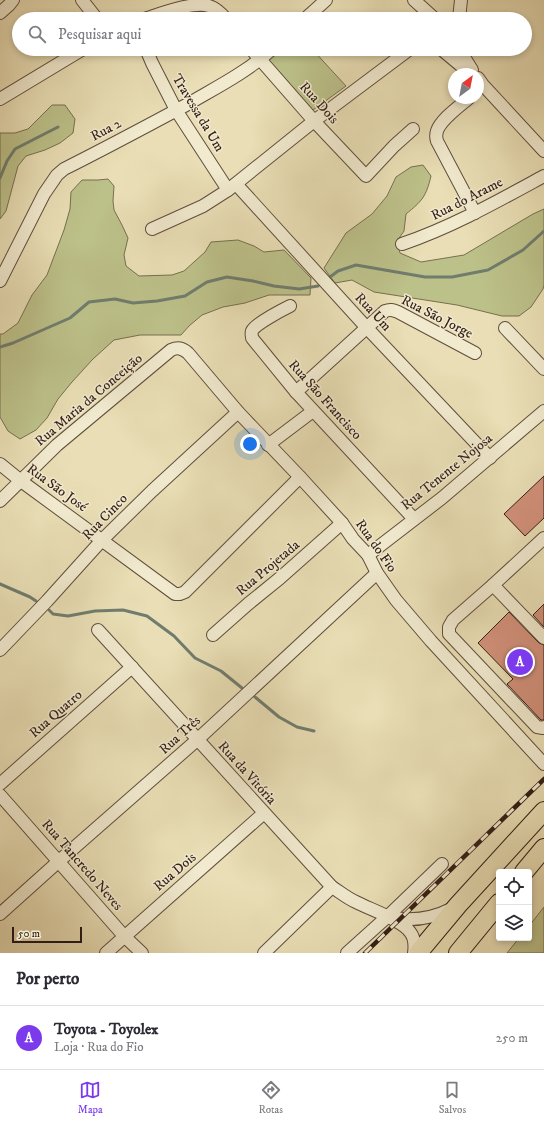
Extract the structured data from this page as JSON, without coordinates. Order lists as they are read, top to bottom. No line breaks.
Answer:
{"streets":{"street":["Rua Dois","Travessa da Um","Rua 2","Rua do Arame","Rua Um","Rua São Jorge","Rua Maria da Conceição","Rua São Francisco","Rua Tenente Nojosa","Rua São José","Rua Cinco","Rua do Fio","Rua Projetada","Rua Quatro","Rua Três","Rua da Vitória","Rua Tancredo Neves"]},"crossings":[["Rua Dois","Rua 2"],["Rua Dois","Rua da Vitória"],["Rua Dois","Rua Tancredo Neves"],["Travessa da Um","Rua 2"],["Travessa da Um","Rua Um"],["Rua Um","Rua São Jorge"],["Rua Um","Rua Tenente Nojosa"],["Rua São Jorge","Rua São Francisco"],["Rua Maria da Conceição","Rua São José"],["Rua Maria da Conceição","Rua do Fio"],["Rua São Francisco","Rua Tenente Nojosa"],["Rua Tenente Nojosa","Rua do Fio"],["Rua São José","Rua Cinco"],["Rua São José","Rua do Fio"],["Rua Cinco","Rua do Fio"],["Rua do Fio","Rua Projetada"],["Rua do Fio","Rua Três"],["Rua Quatro","Rua da Vitória"],["Rua Três","Rua da Vitória"],["Rua Três","Rua Tancredo Neves"]],"scale_bar":"50 m","north":"top right","page":{"search":"Pesquisar aqui","pins":"A","scale":"50 m","heading":"Por perto","list":[{"mark":"A","name":"Toyota - Toyolex","note":"Loja · Rua do Fio","value":"250 m"}],"nav":["Mapa","Rotas","Salvos"]}}
